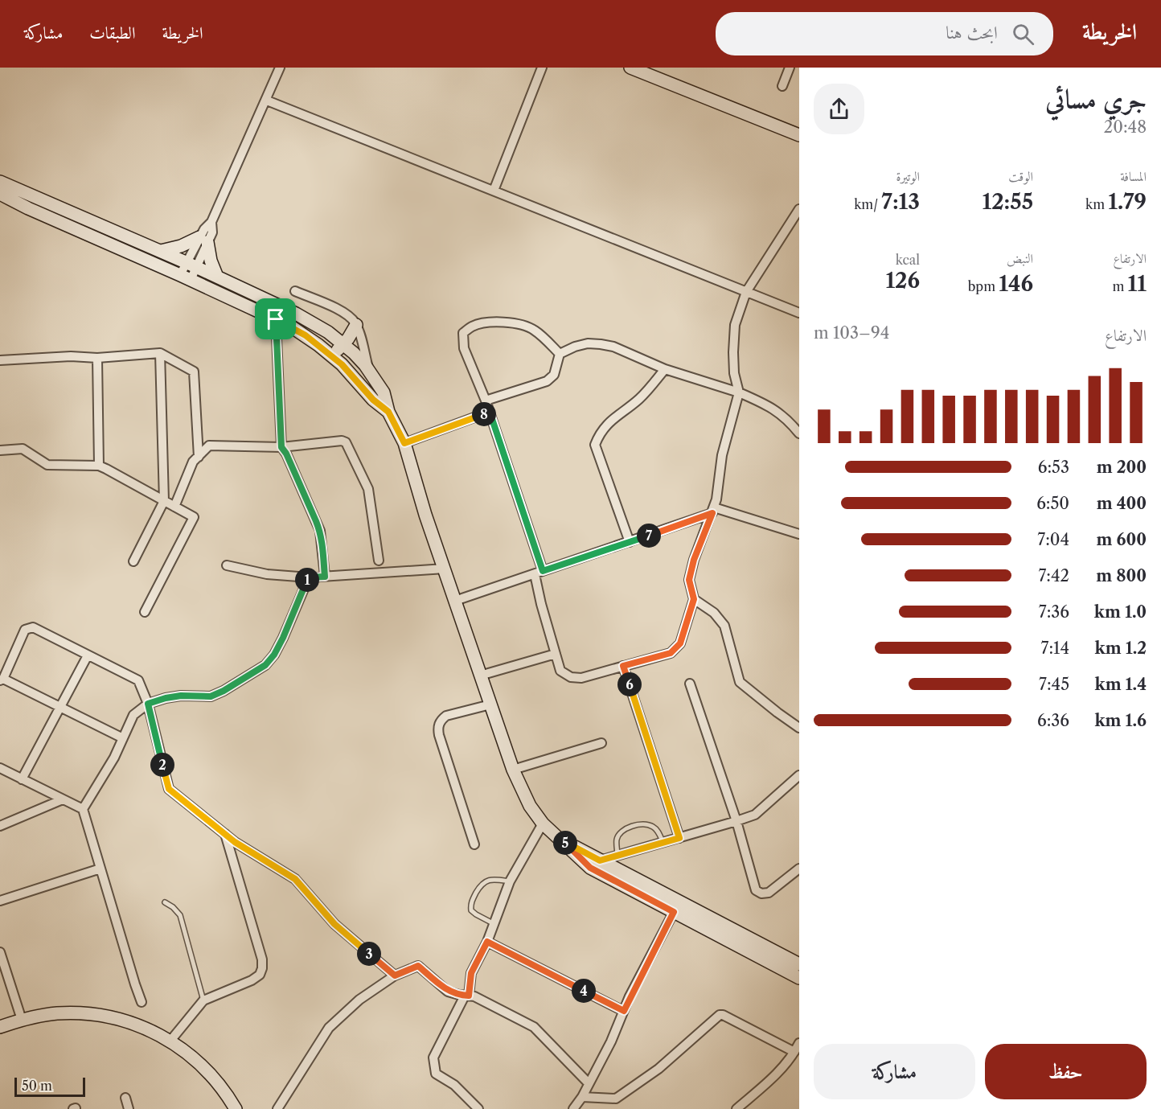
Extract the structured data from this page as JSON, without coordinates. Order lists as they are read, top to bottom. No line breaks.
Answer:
{"scale_bar":"50 m","page":{"header":"الخريطة","search":"ابحث هنا","nav":["الخريطة","الطبقات","مشاركة"],"heading":["جري مسائي","20:48"],"stats":[["المسافة","1.79 km"],["الوقت","12:55"],["الوتيرة","7:13 /km"],["الارتفاع","11 m"],["النبض","146 bpm"],["kcal","126"]],"chart":["الارتفاع","94–103 m"],"pins":["8","7","1","6","2","5","3","4"],"list":[{"name":"200 m","note":"6:53"},{"name":"400 m","note":"6:50"},{"name":"600 m","note":"7:04"},{"name":"800 m","note":"7:42"},{"name":"1.0 km","note":"7:36"},{"name":"1.2 km","note":"7:14"},{"name":"1.4 km","note":"7:45"},{"name":"1.6 km","note":"6:36"}],"buttons":["حفظ","مشاركة"],"scale":"50 m"}}
